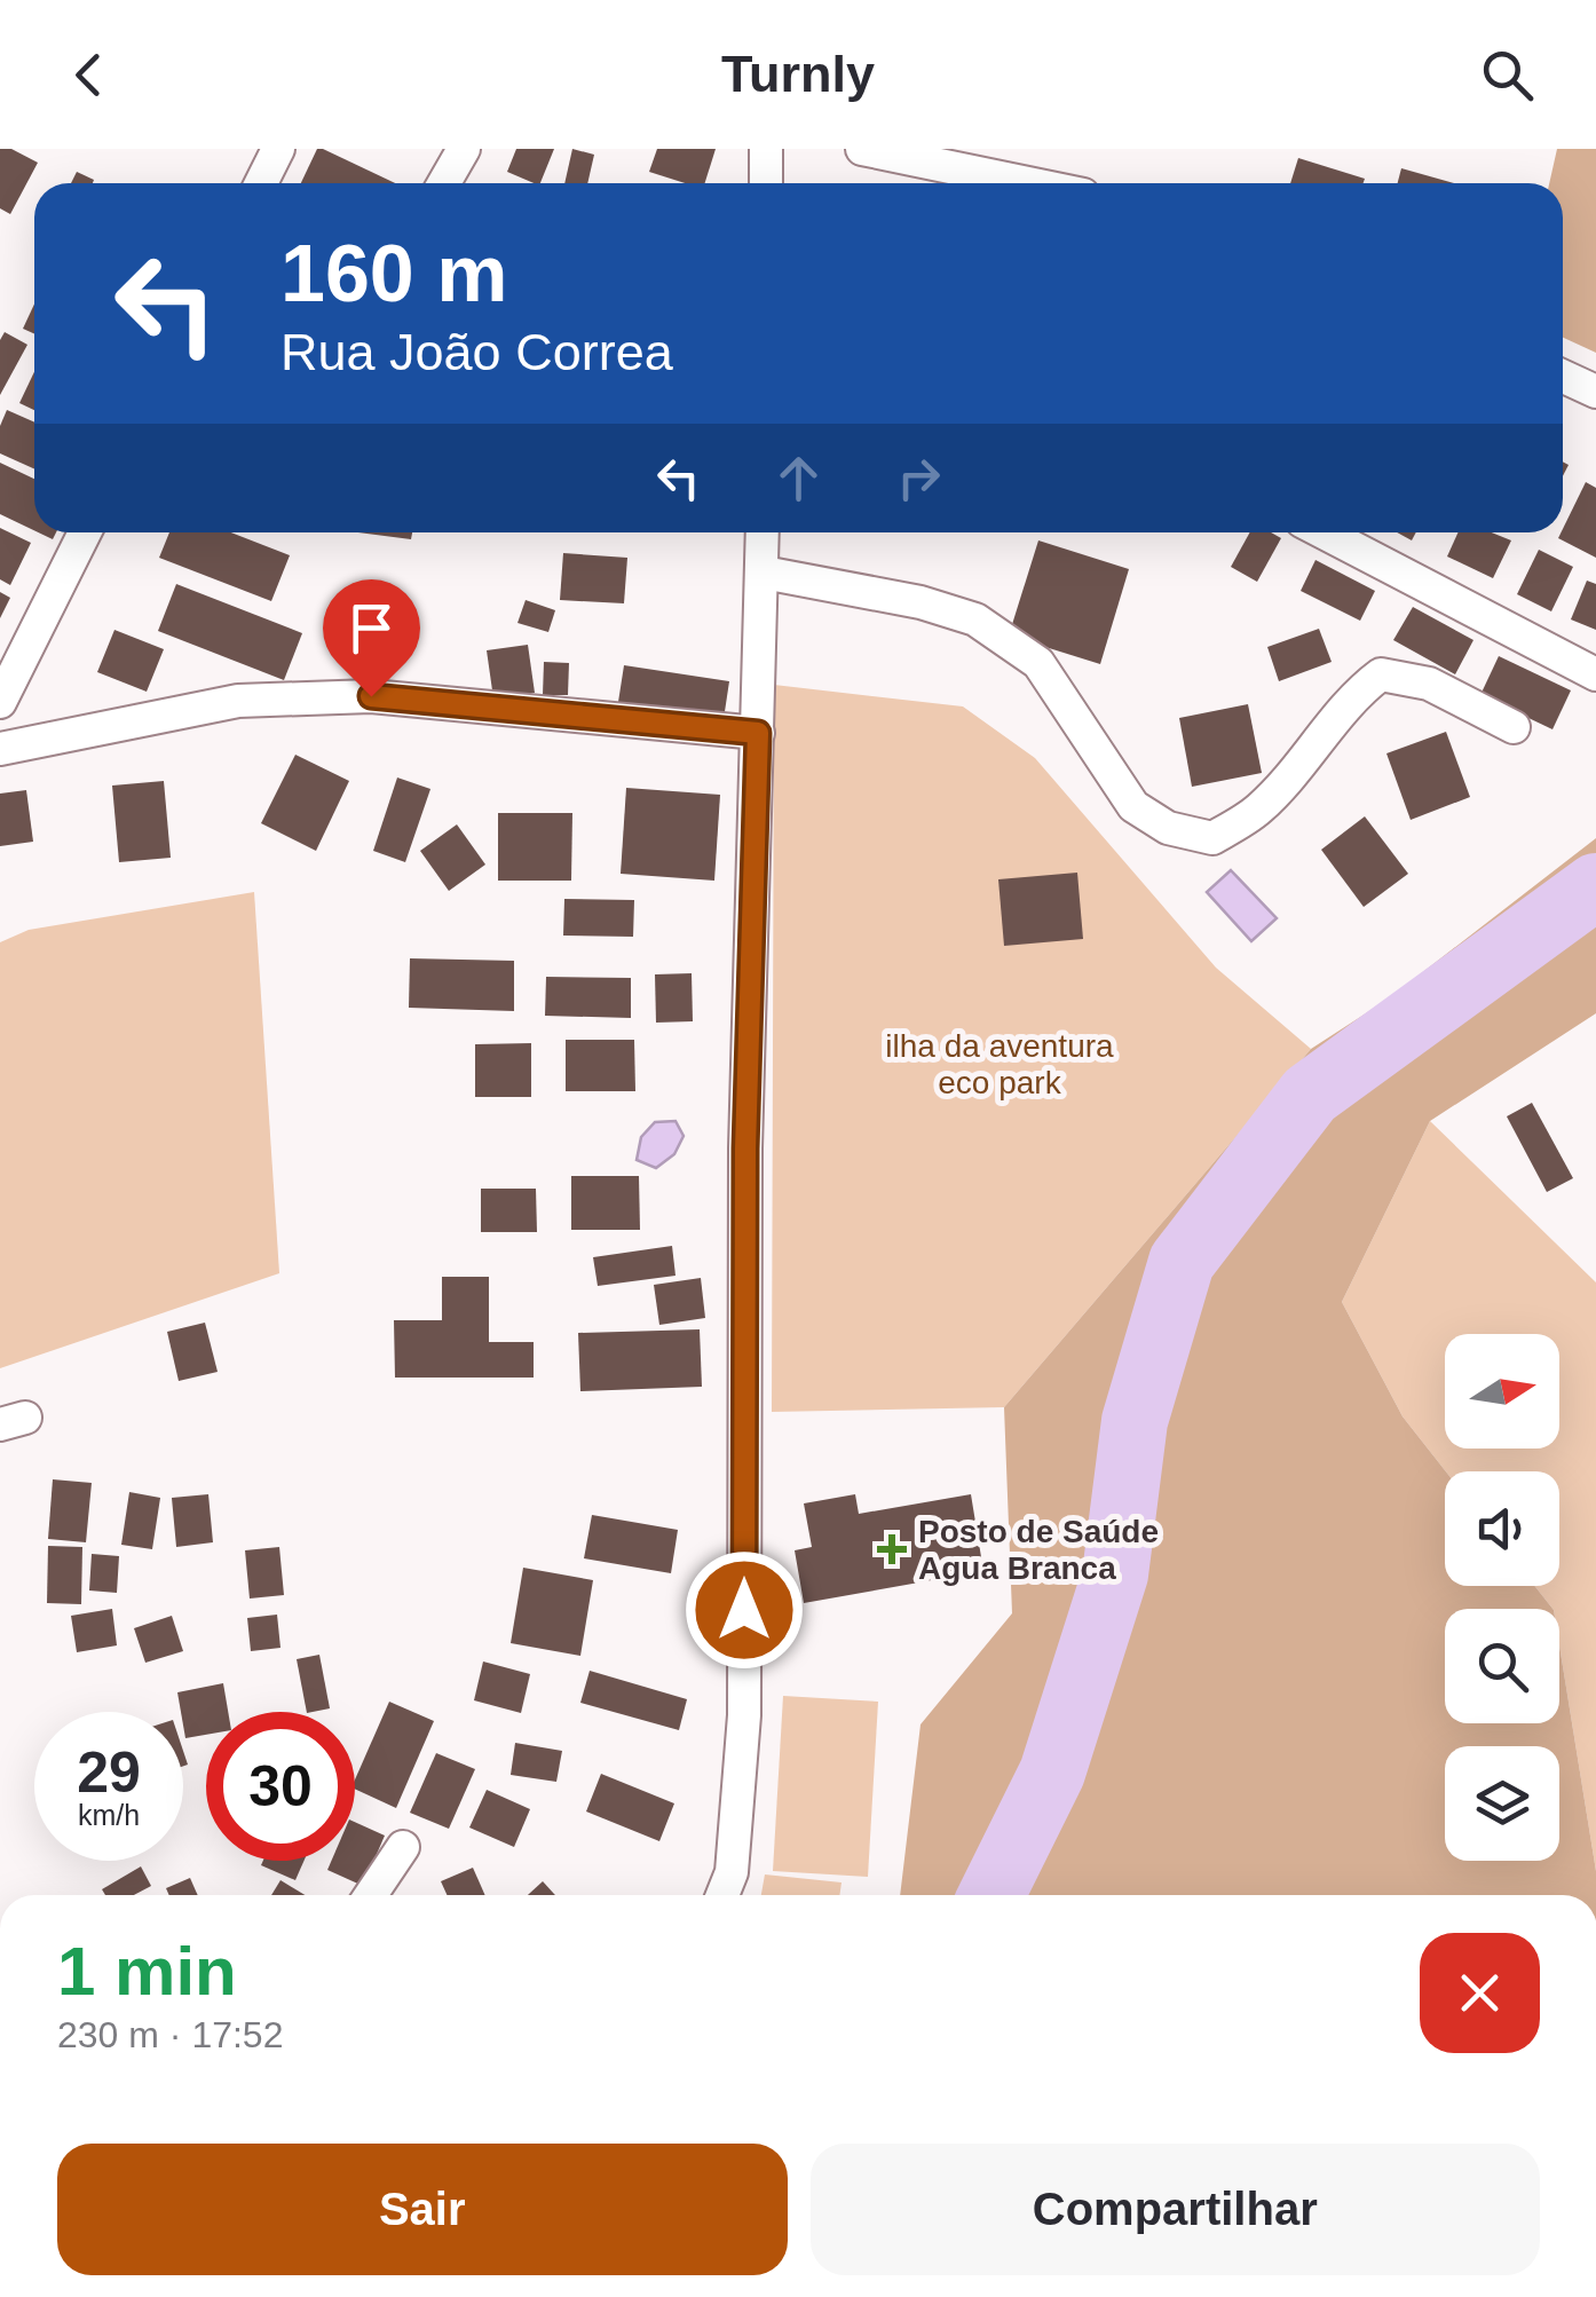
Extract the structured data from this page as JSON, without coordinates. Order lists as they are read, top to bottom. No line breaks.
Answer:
{"parks":["ilha da aventura eco park"],"places":{"health":["Posto de Saúde Agua Branca"]},"north":"right","page":{"header":"Turnly","turn":["160 m","Rua João Correa"],"speed":"29 km/h","limit":"30","heading":["1 min","230 m · 17:52"],"buttons":["Sair","Compartilhar"]}}
